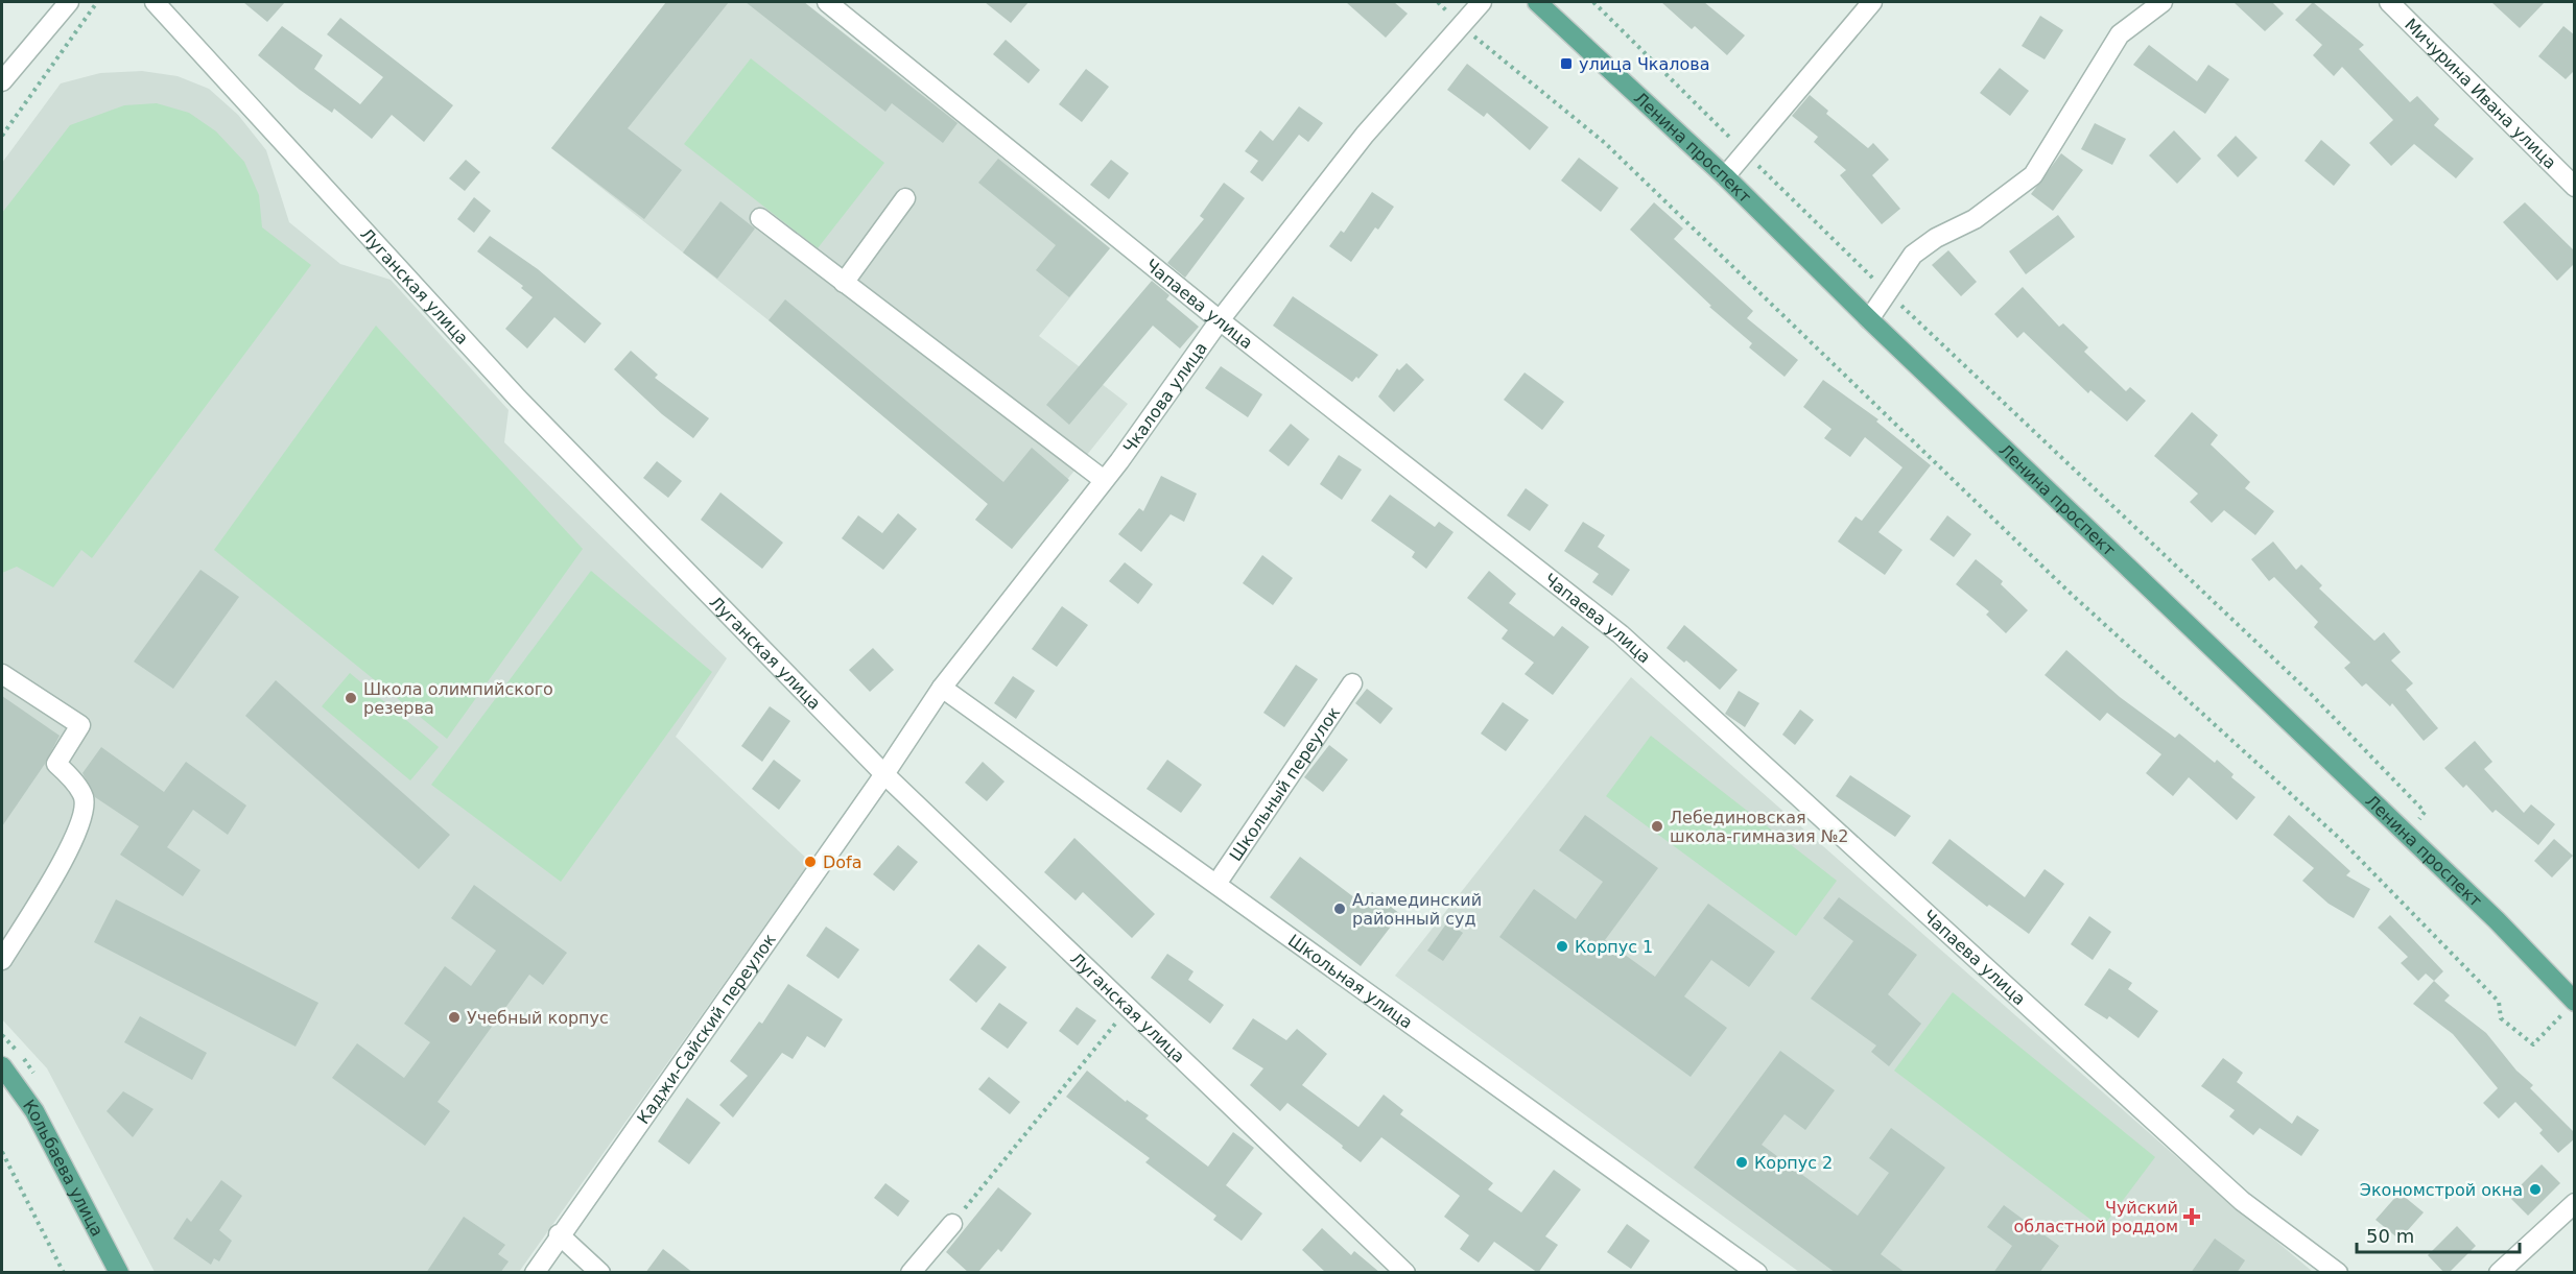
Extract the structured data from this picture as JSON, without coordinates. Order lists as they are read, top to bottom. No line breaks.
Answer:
{"streets":{"main road":["Ленина проспект","Кольбаева улица"],"street":["Мичурина Ивана улица","Луганская улица","Чапаева улица","Чкалова улица","Школьный переулок","Школьная улица","Каджи-Сайский переулок"]},"crossings":[["Луганская улица","Чкалова улица"],["Луганская улица","Каджи-Сайский переулок"],["Чапаева улица","Чкалова улица"],["Чкалова улица","Школьная улица"],["Чкалова улица","Каджи-Сайский переулок"],["Школьный переулок","Школьная улица"]],"places":{"transit":["улица Чкалова"],"other":["Школа олимпийского резерва","Лебединовская школа-гимназия №2","Dofa","Аламединский районный суд","Корпус 1","Учебный корпус","Корпус 2","Экономстрой окна"],"health":["Чуйский областной роддом"]},"scale_bar":"50 m"}
